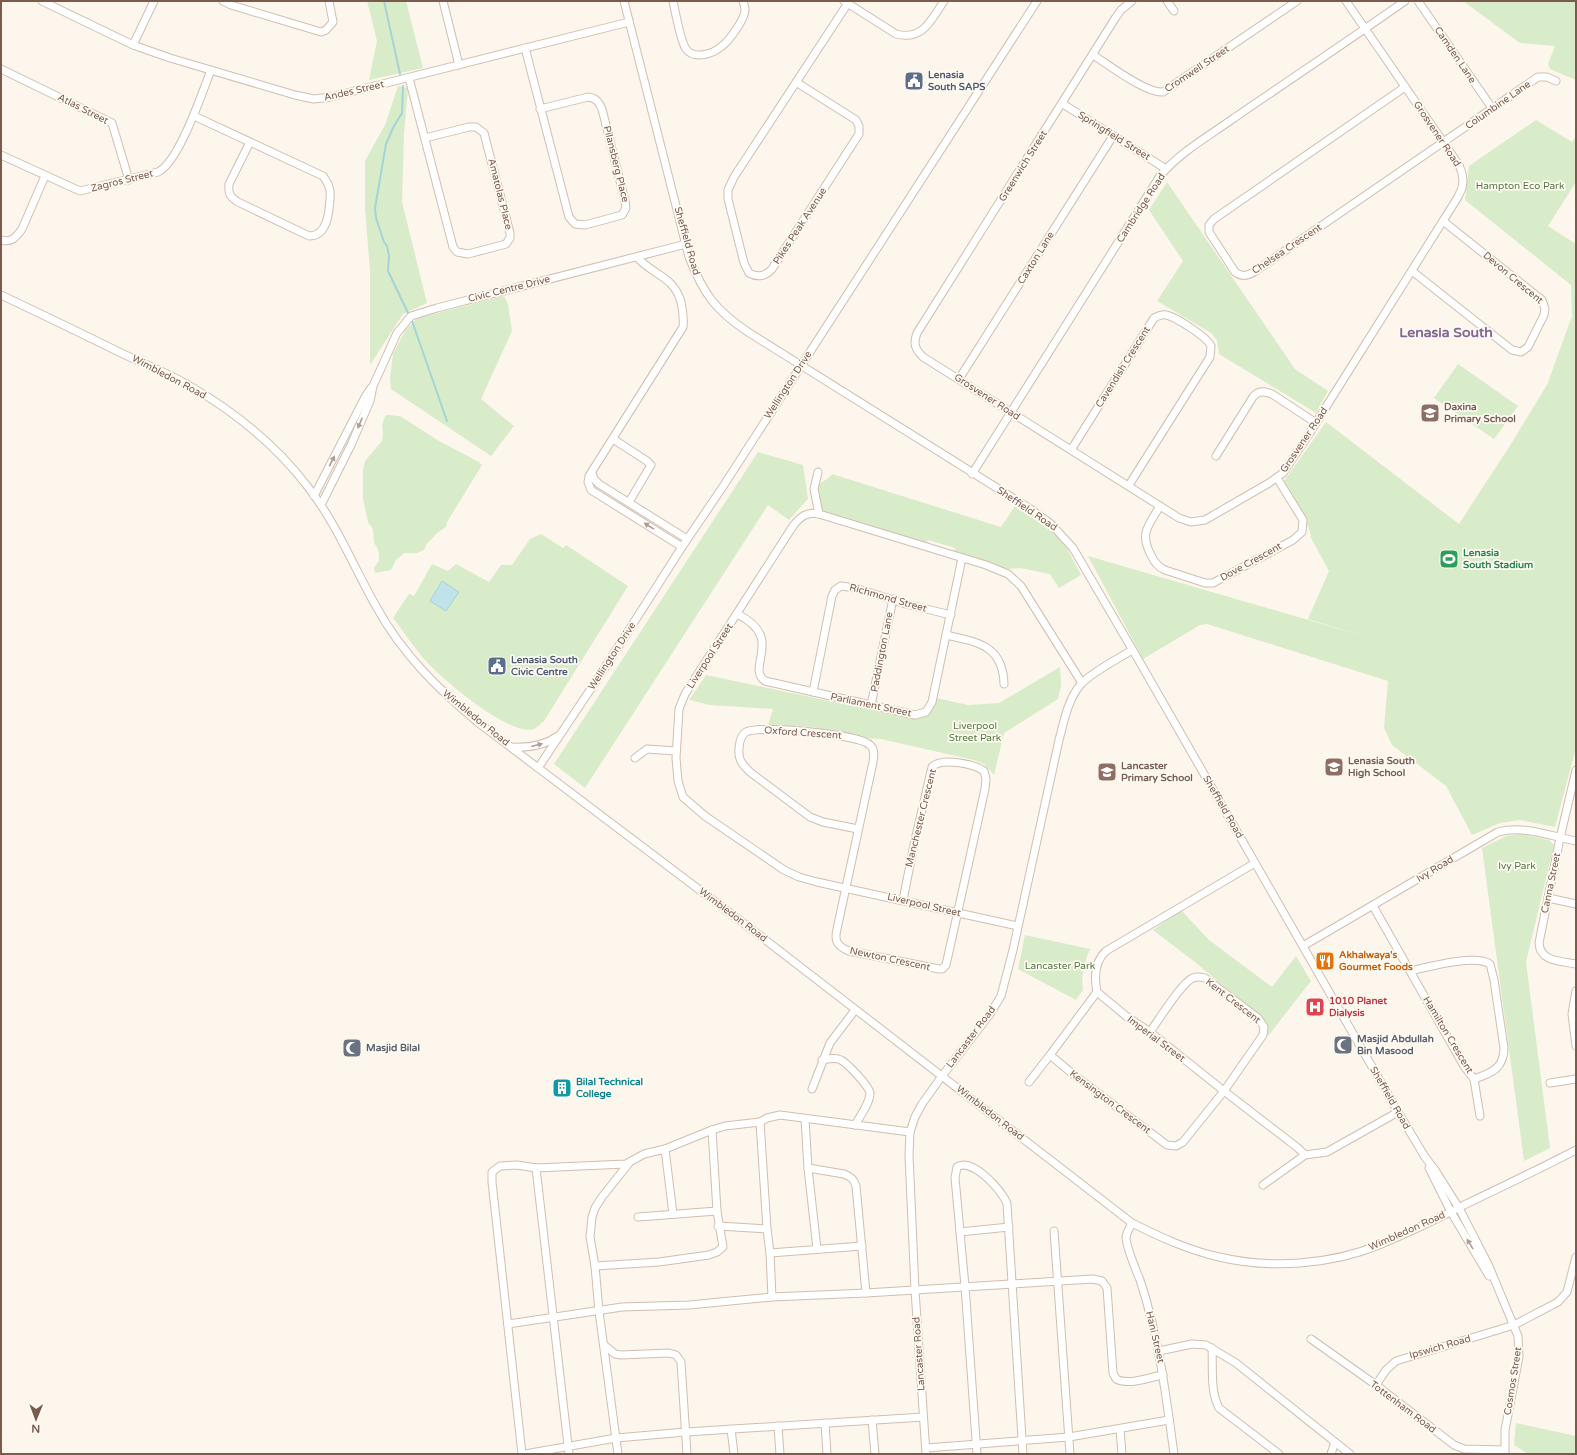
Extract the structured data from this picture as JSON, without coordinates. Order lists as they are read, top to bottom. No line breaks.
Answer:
{"streets":{"street":["Camden Lane","Cromwell Street","Andes Street","Columbine Lane","Atlas Street","Grosvener Road","Springfield Street","Pilansberg Place","Greenwich Street","Zagros Street","Amatolas Place","Cambridge Road","Pikes Peak Avenue","Sheffield Road","Chelsea Crescent","Caxton Lane","Devon Crescent","Civic Centre Drive","Cavendish Crescent","Wimbledon Road","Wellington Drive","Dove Crescent","Richmond Street","Paddington Lane","Liverpool Street","Parliament Street","Oxford Crescent","Manchester Crescent","Ivy Road","Canna Street","Newton Crescent","Kent Crescent","Hamilton Crescent","Lancaster Road","Imperial Street","Kensington Crescent","Hani Street","Ipswich Road","Cosmos Street","Tottenham Road"]},"crossings":[["Camden Lane","Columbine Lane"],["Cromwell Street","Greenwich Street"],["Andes Street","Pilansberg Place"],["Andes Street","Zagros Street"],["Andes Street","Amatolas Place"],["Andes Street","Sheffield Road"],["Columbine Lane","Grosvener Road"],["Columbine Lane","Chelsea Crescent"],["Atlas Street","Zagros Street"],["Grosvener Road","Greenwich Street"],["Grosvener Road","Cambridge Road"],["Grosvener Road","Chelsea Crescent"],["Grosvener Road","Caxton Lane"],["Grosvener Road","Devon Crescent"],["Grosvener Road","Cavendish Crescent"],["Grosvener Road","Dove Crescent"],["Springfield Street","Greenwich Street"],["Springfield Street","Cambridge Road"],["Springfield Street","Caxton Lane"],["Cambridge Road","Sheffield Road"],["Sheffield Road","Civic Centre Drive"],["Sheffield Road","Wimbledon Road"],["Sheffield Road","Wellington Drive"],["Sheffield Road","Ivy Road"],["Sheffield Road","Lancaster Road"],["Sheffield Road","Cosmos Street"],["Civic Centre Drive","Wimbledon Road"],["Wimbledon Road","Wellington Drive"],["Wimbledon Road","Lancaster Road"],["Wimbledon Road","Hani Street"],["Wimbledon Road","Cosmos Street"],["Richmond Street","Paddington Lane"],["Richmond Street","Parliament Street"],["Paddington Lane","Parliament Street"],["Liverpool Street","Parliament Street"],["Liverpool Street","Oxford Crescent"],["Liverpool Street","Manchester Crescent"],["Liverpool Street","Newton Crescent"],["Liverpool Street","Lancaster Road"],["Oxford Crescent","Newton Crescent"],["Manchester Crescent","Newton Crescent"],["Ivy Road","Canna Street"],["Ivy Road","Hamilton Crescent"],["Kent Crescent","Imperial Street"],["Kent Crescent","Kensington Crescent"],["Imperial Street","Kensington Crescent"],["Ipswich Road","Cosmos Street"],["Ipswich Road","Tottenham Road"],["Cosmos Street","Tottenham Road"]],"districts":["Lenasia South"],"parks":["Hampton Eco Park","Liverpool Street Park","Ivy Park","Lancaster Park"],"places":{"public building":["Lenasia South SAPS","Lenasia South Civic Centre"],"school or university":["Daxina Primary School","Lenasia South High School","Lancaster Primary School"],"sports":["Lenasia South Stadium"],"restaurant":["Akhalwaya's Gourmet Foods"],"hospital":["1010 Planet Dialysis"],"mosque":["Masjid Abdullah Bin Masood","Masjid Bilal"],"building":["Bilal Technical College"]},"north":"bottom"}
